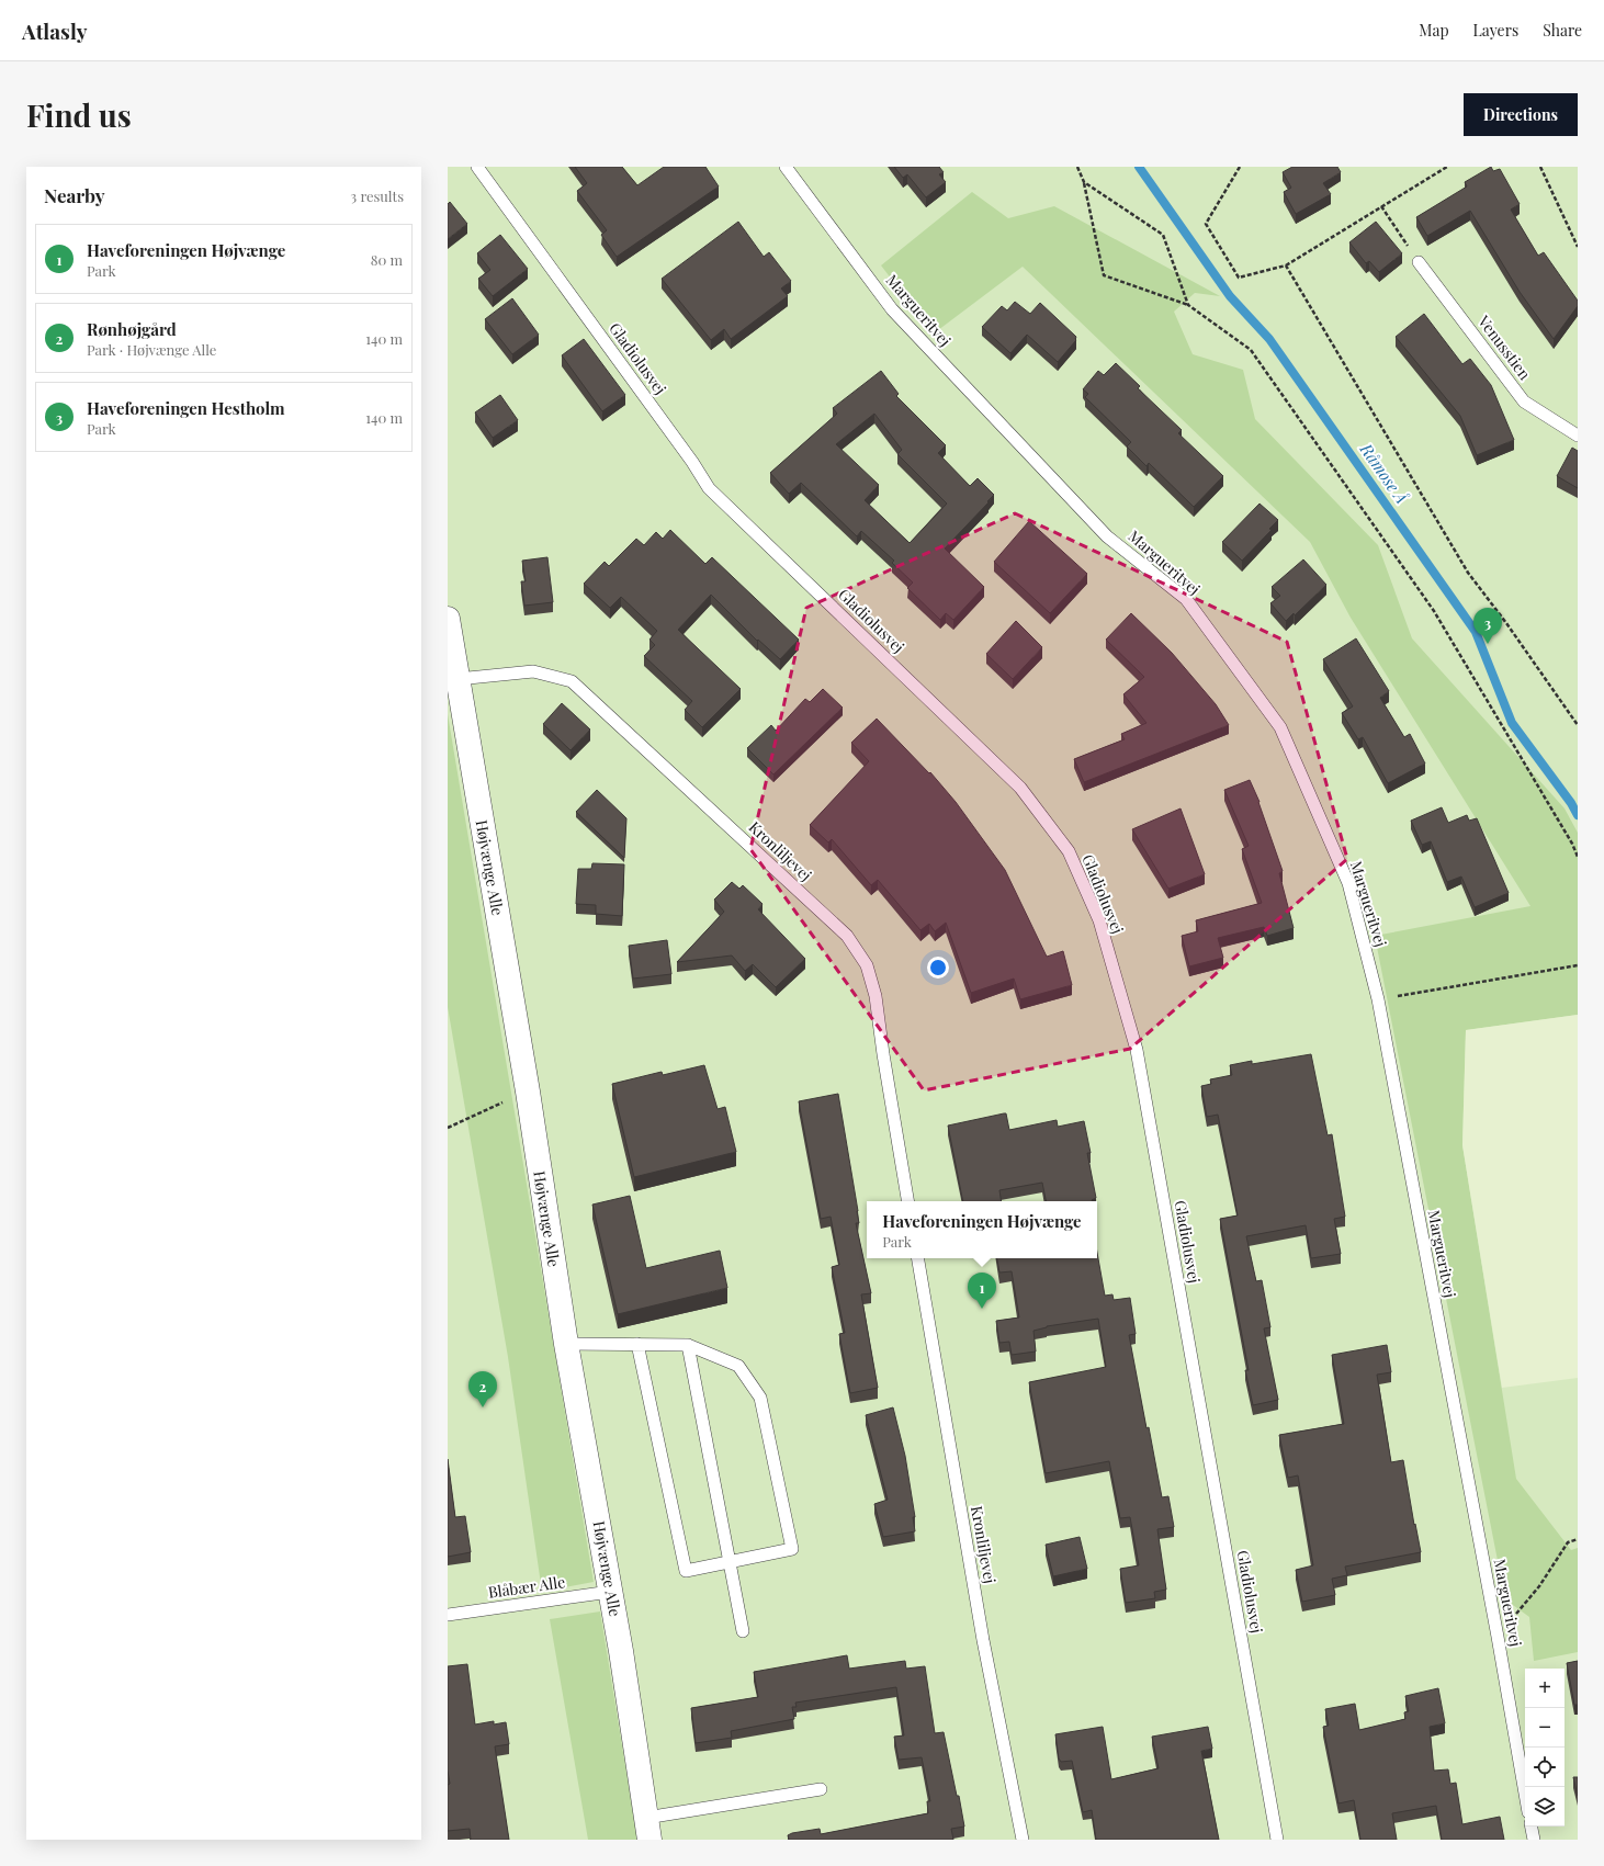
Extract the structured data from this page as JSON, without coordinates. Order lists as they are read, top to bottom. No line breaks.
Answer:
{"streets":{"street":["Højvænge Alle"],"lane":["Margueritvej","Venusstien","Gladiolusvej","Kronliljevej","Blåbær Alle"]},"crossings":[["Kronliljevej","Højvænge Alle"],["Højvænge Alle","Blåbær Alle"]],"water":["Råmose Å"],"page":{"header":"Atlasly","nav":["Map","Layers","Share"],"buttons":"Directions","title":"Find us","heading":["Nearby","3 results"],"list":[{"mark":"1","name":"Haveforeningen Højvænge","note":"Park","value":"80 m"},{"mark":"2","name":"Rønhøjgård","note":"Park · Højvænge Alle","value":"140 m"},{"mark":"3","name":"Haveforeningen Hestholm","note":"Park","value":"140 m"}],"pins":["3","1","2"],"popup":["Haveforeningen Højvænge","Park"],"map_buttons":["+","−"]}}
